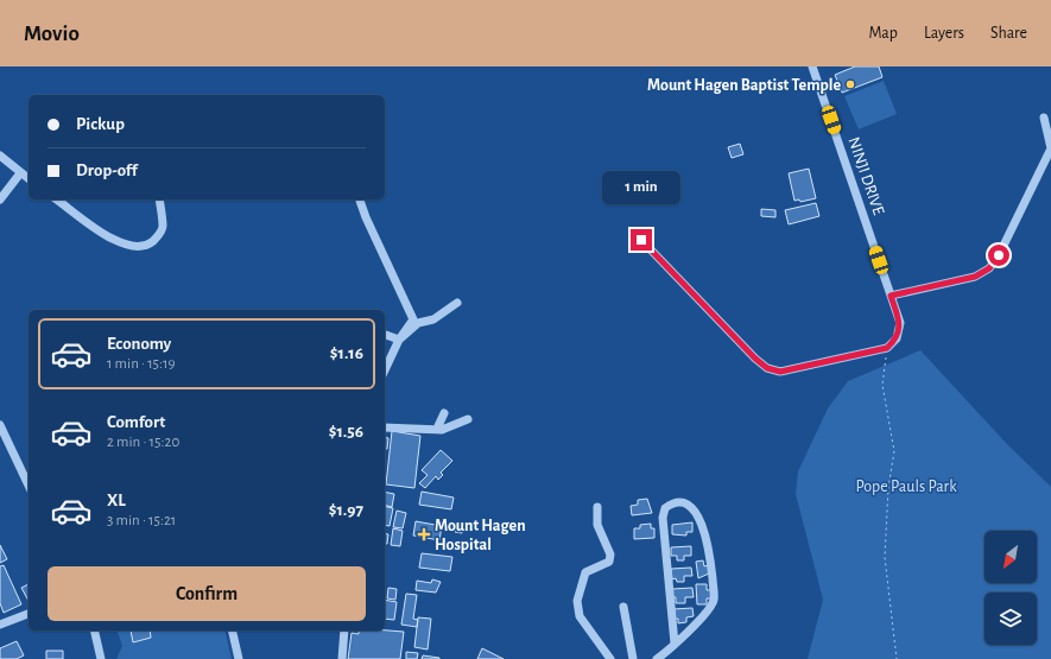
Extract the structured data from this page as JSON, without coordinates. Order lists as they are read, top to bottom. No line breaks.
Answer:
{"streets":{"street":["NINJI DRIVE"]},"parks":["Pope Pauls Park"],"places":{"other":["Mount Hagen Baptist Temple"],"health":["Mount Hagen Hospital"]},"north":"bottom left","page":{"header":"Movio","nav":["Map","Layers","Share"],"banner":["Pickup","Drop-off"],"bubble":"1 min","list":[{"name":"Economy","note":"1 min · 15:19","value":"$1.16"},{"name":"Comfort","note":"2 min · 15:20","value":"$1.56"},{"name":"XL","note":"3 min · 15:21","value":"$1.97"}],"buttons":"Confirm"}}
